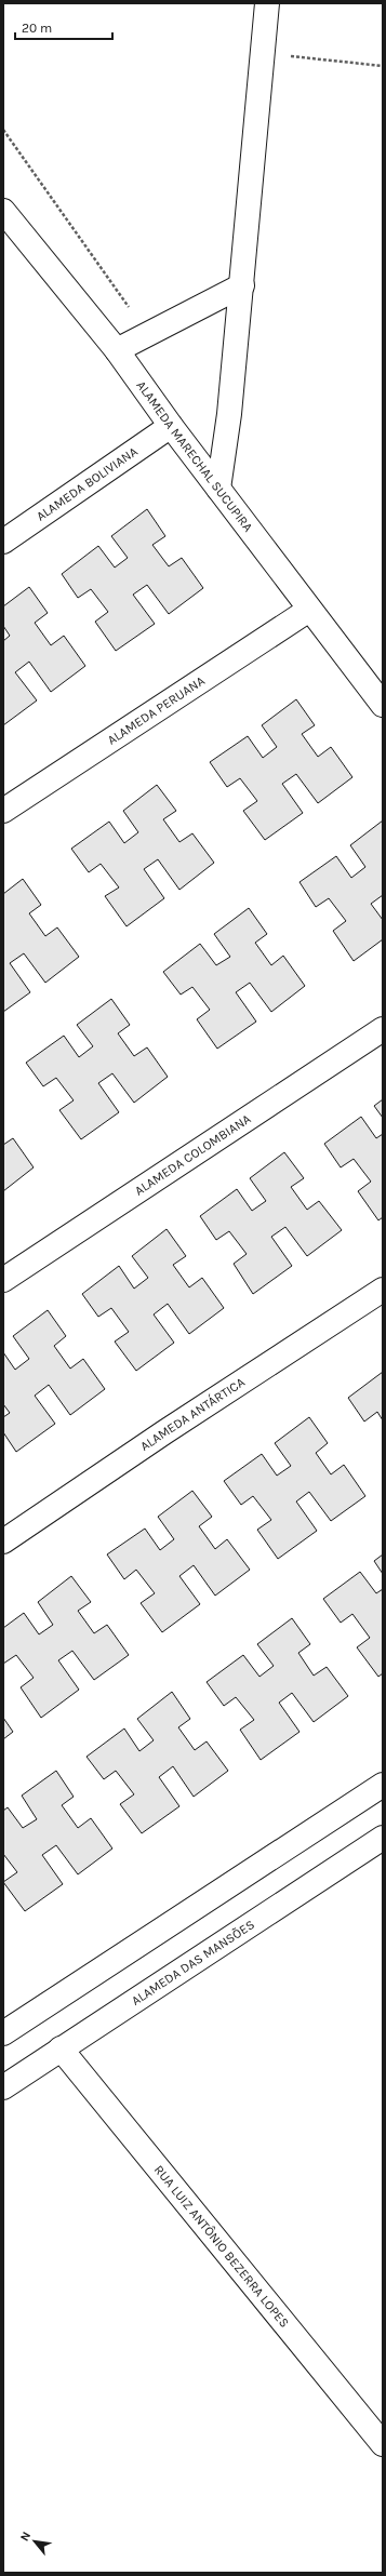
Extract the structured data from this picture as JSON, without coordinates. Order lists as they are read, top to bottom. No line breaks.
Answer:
{"streets":{"street":["ALAMEDA MARECHAL SUCUPIRA","ALAMEDA BOLIVIANA","ALAMEDA PERUANA","ALAMEDA COLOMBIANA","ALAMEDA ANTÁRTICA","ALAMEDA DAS MANSÕES","RUA LUIZ ANTÔNIO BEZERRA LOPES"]},"crossings":[["ALAMEDA MARECHAL SUCUPIRA","ALAMEDA BOLIVIANA"],["ALAMEDA MARECHAL SUCUPIRA","ALAMEDA PERUANA"],["ALAMEDA DAS MANSÕES","RUA LUIZ ANTÔNIO BEZERRA LOPES"]],"scale_bar":"20 m","north":"top left"}
